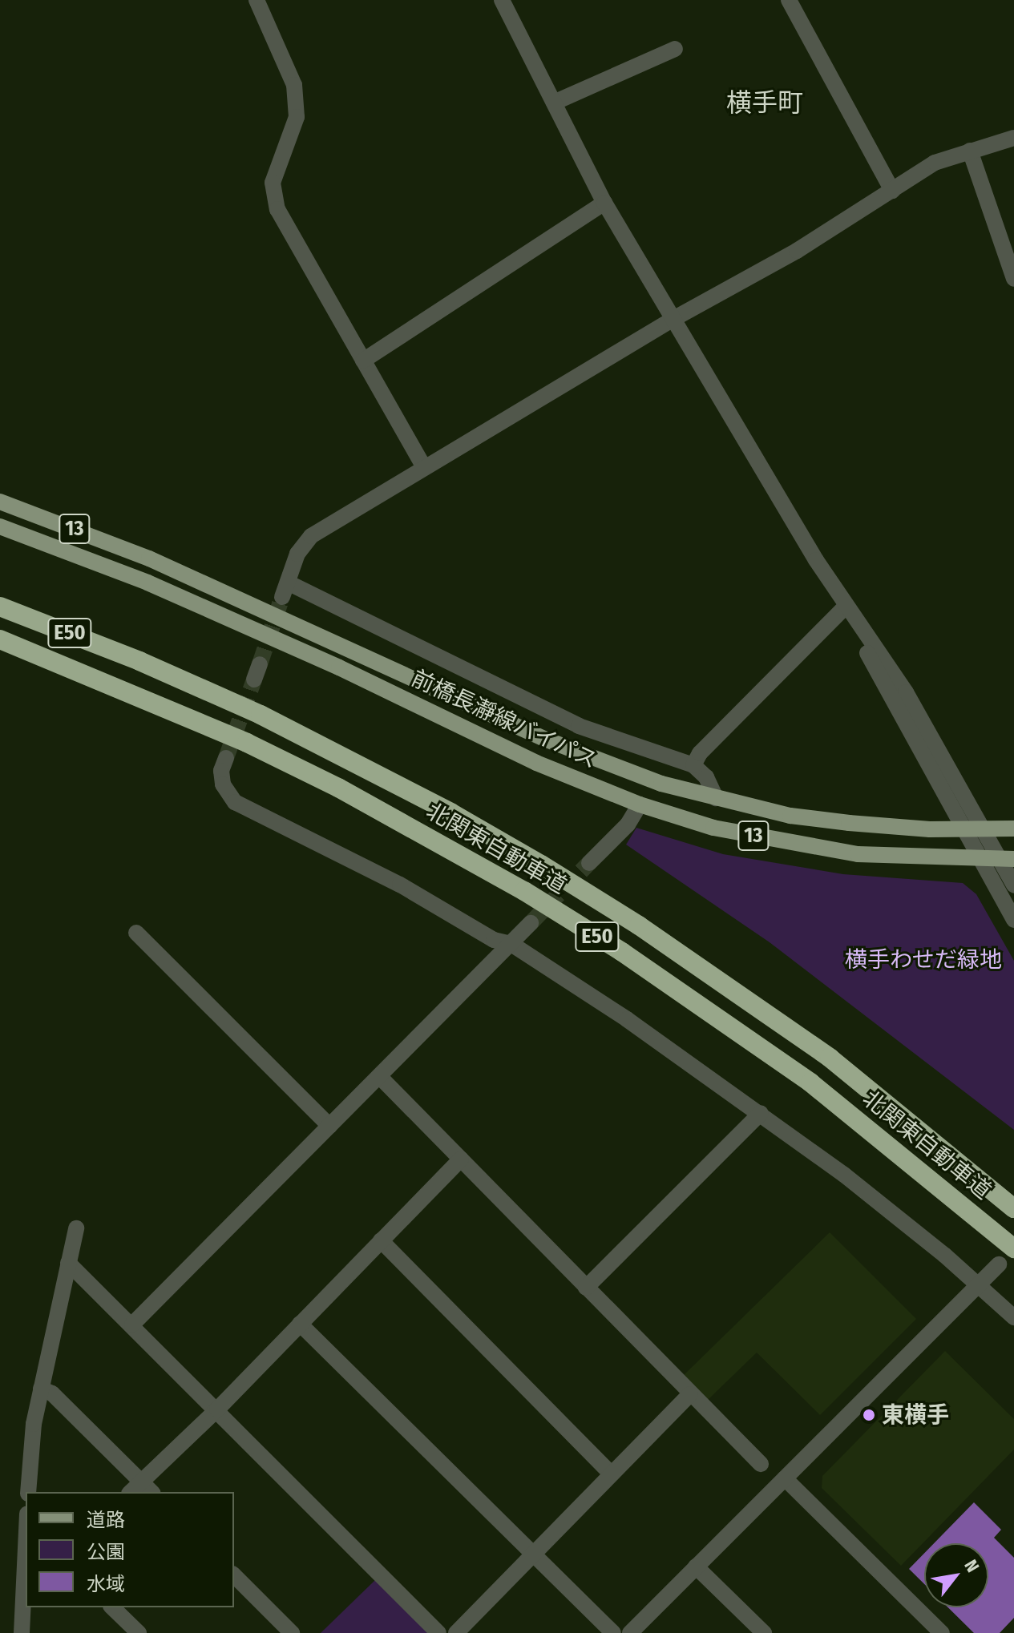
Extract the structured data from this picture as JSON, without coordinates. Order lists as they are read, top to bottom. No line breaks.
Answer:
{"streets":{"highway":["E50","北関東自動車道"],"main road":["13","前橋長瀞線バイパス"]},"districts":["横手町"],"parks":["横手わせだ緑地"],"places":["東横手"],"legend":["道路","公園","水域"],"north":"top right"}
